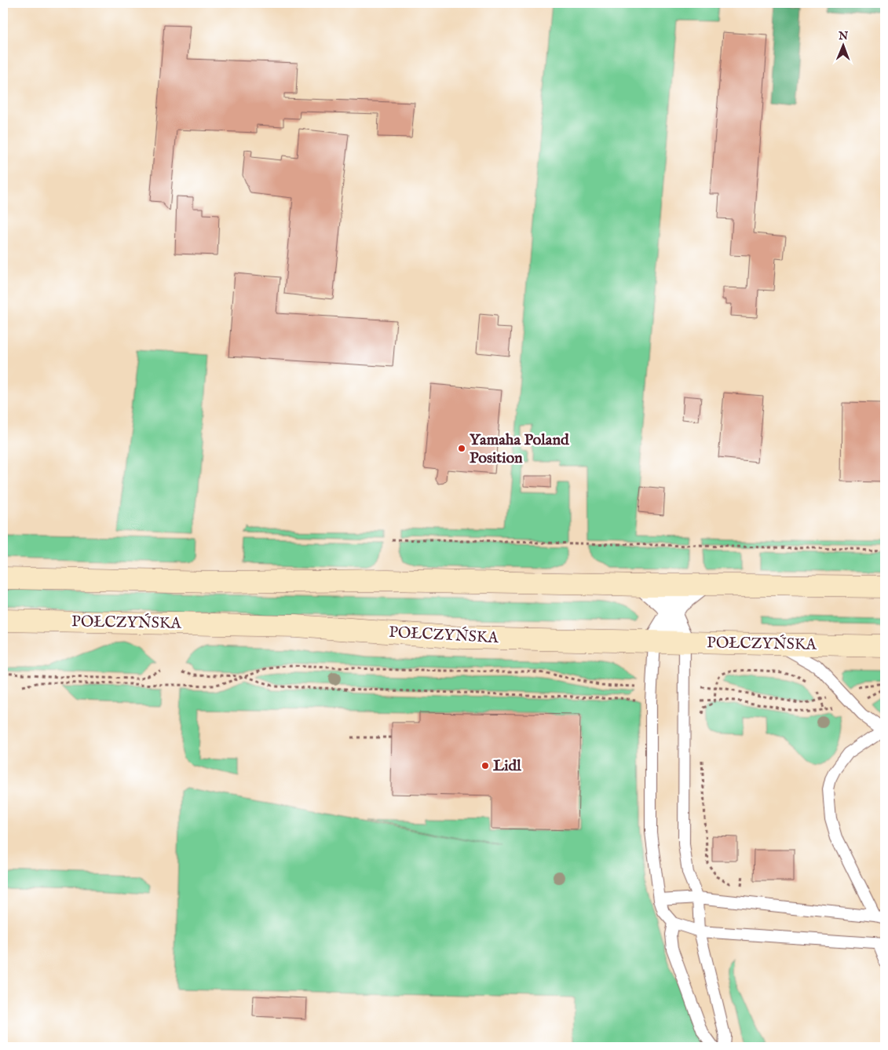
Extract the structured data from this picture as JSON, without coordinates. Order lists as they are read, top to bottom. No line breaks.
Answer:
{"streets":{"main road":["POŁCZYŃSKA"]},"places":["Yamaha Poland Position","Lidl"],"north":"top"}
